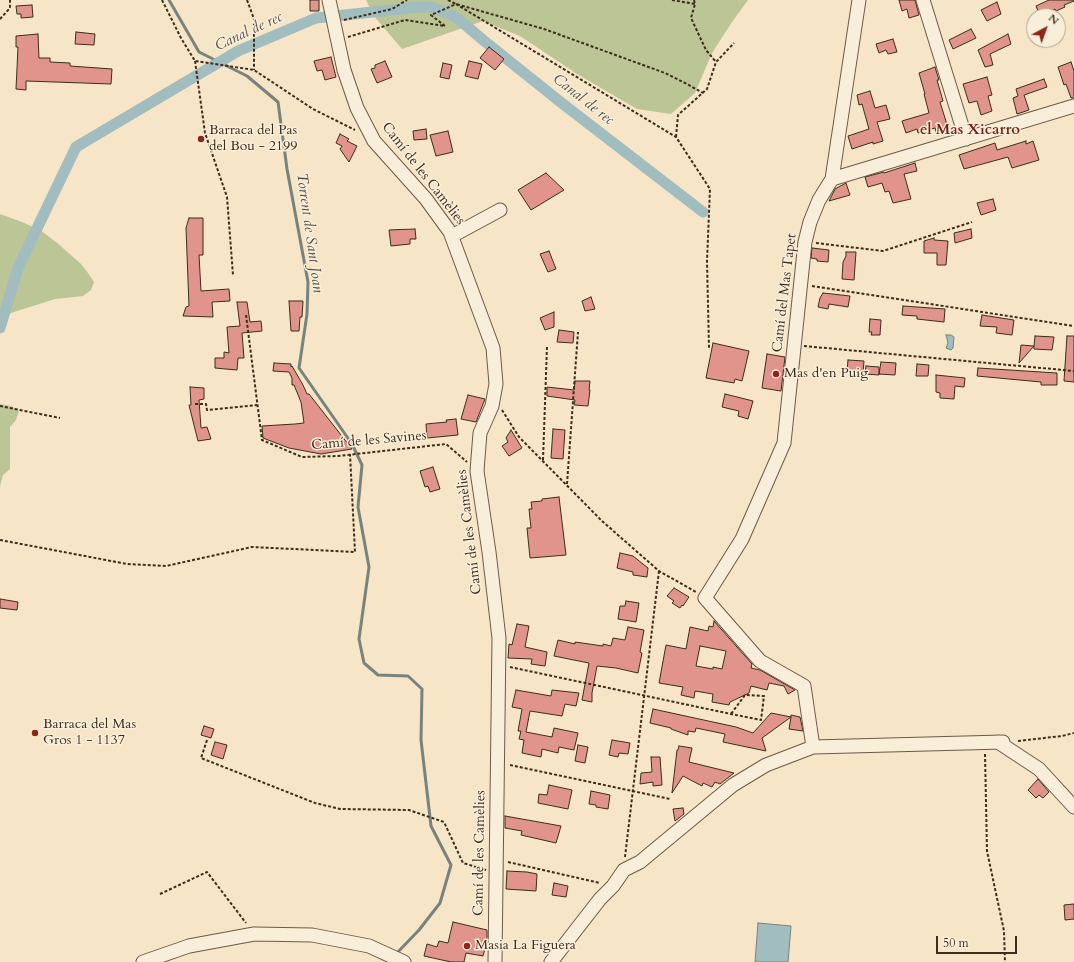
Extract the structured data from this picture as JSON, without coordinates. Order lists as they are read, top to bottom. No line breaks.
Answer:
{"streets":{"street":["Camí de les Camèlies","Camí del Mas Tapet"],"path":["Camí de les Savines"]},"crossings":[["Camí de les Camèlies","Camí de les Savines"]],"districts":["el Mas Xicarro"],"water":["Canal de rec","Torrent de Sant Joan"],"places":["Barraca del Pas del Bou - 2199","Mas d'en Puig","Barraca del Mas Gros 1 - 1137","Masia La Figuera"],"scale_bar":"50 m","north":"top right"}
